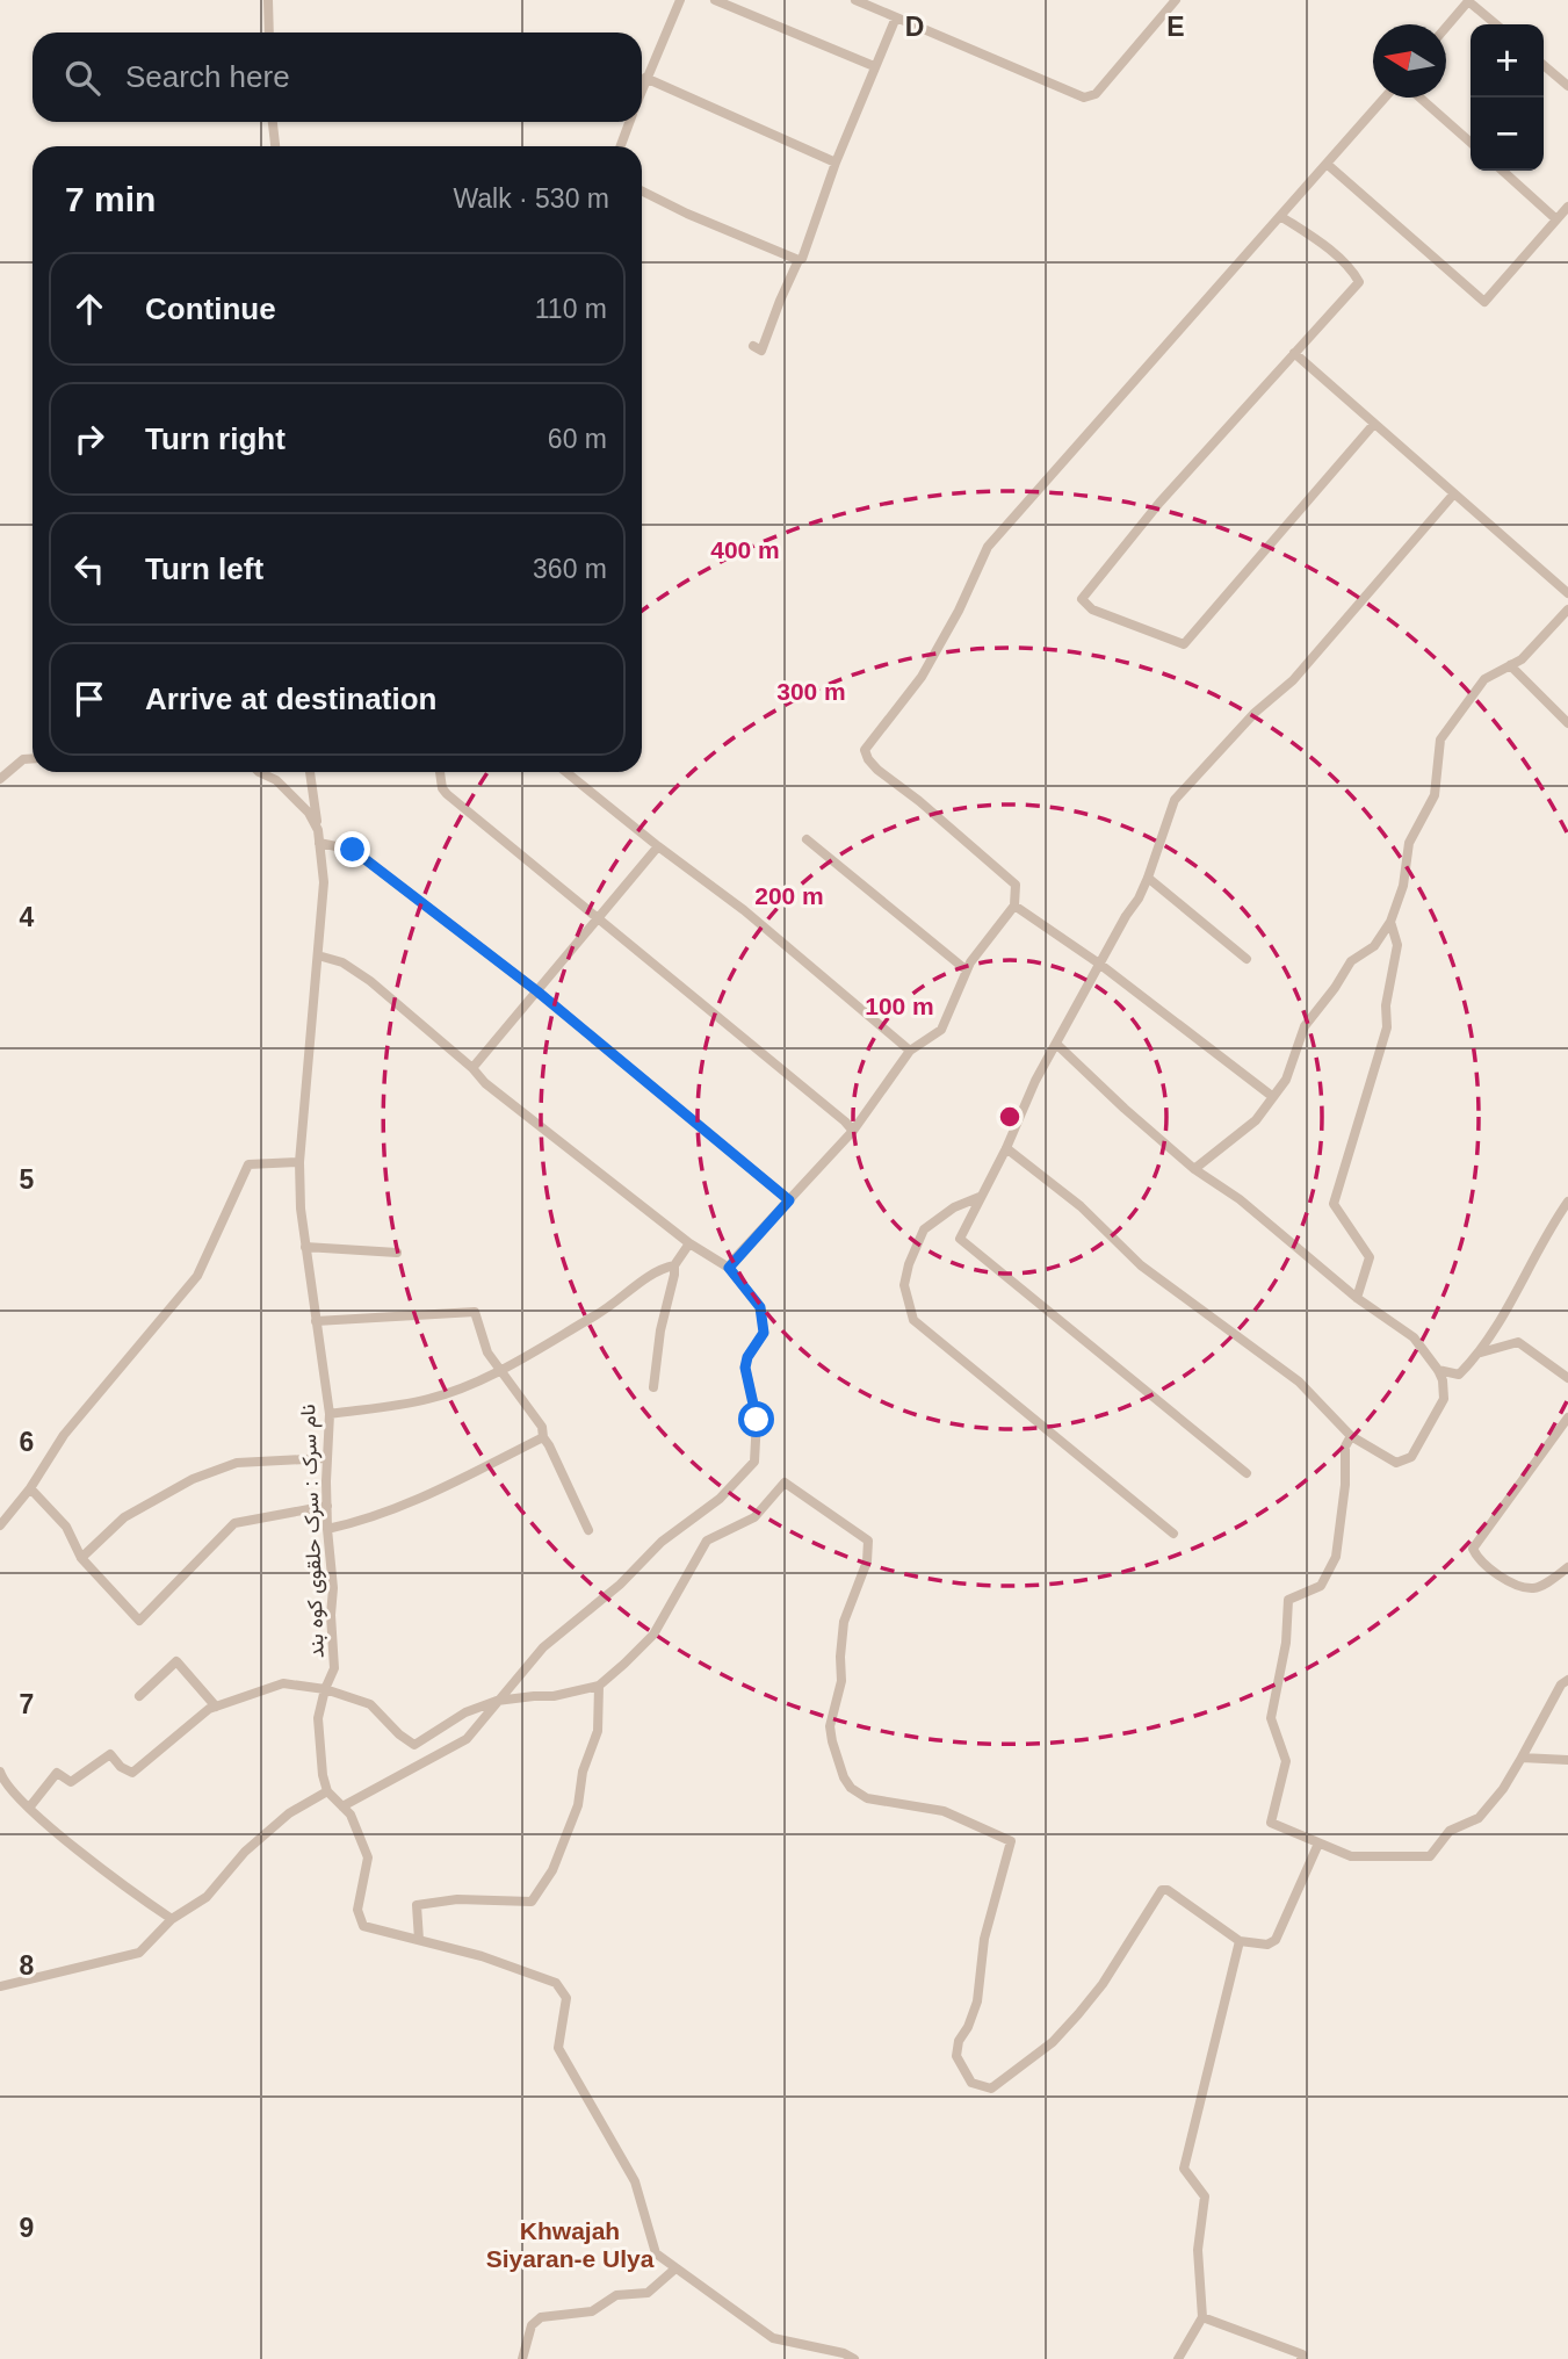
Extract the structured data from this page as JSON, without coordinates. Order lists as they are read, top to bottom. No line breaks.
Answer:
{"streets":{"street":["نام سرک : سرک حلقوی کوه بند"]},"districts":["Khwajah Siyaran-e Ulya"],"north":"left","page":{"map_buttons":["+","−"],"search":"Search here","heading":["7 min","Walk · 530 m"],"list":[["Continue","110 m"],["Turn right","60 m"],["Turn left","360 m"],"Arrive at destination"]},"grid":{"columns":["D","E"],"rows":["4","5","6","7","8","9"]},"rings":["400 m","300 m","200 m","100 m"]}
